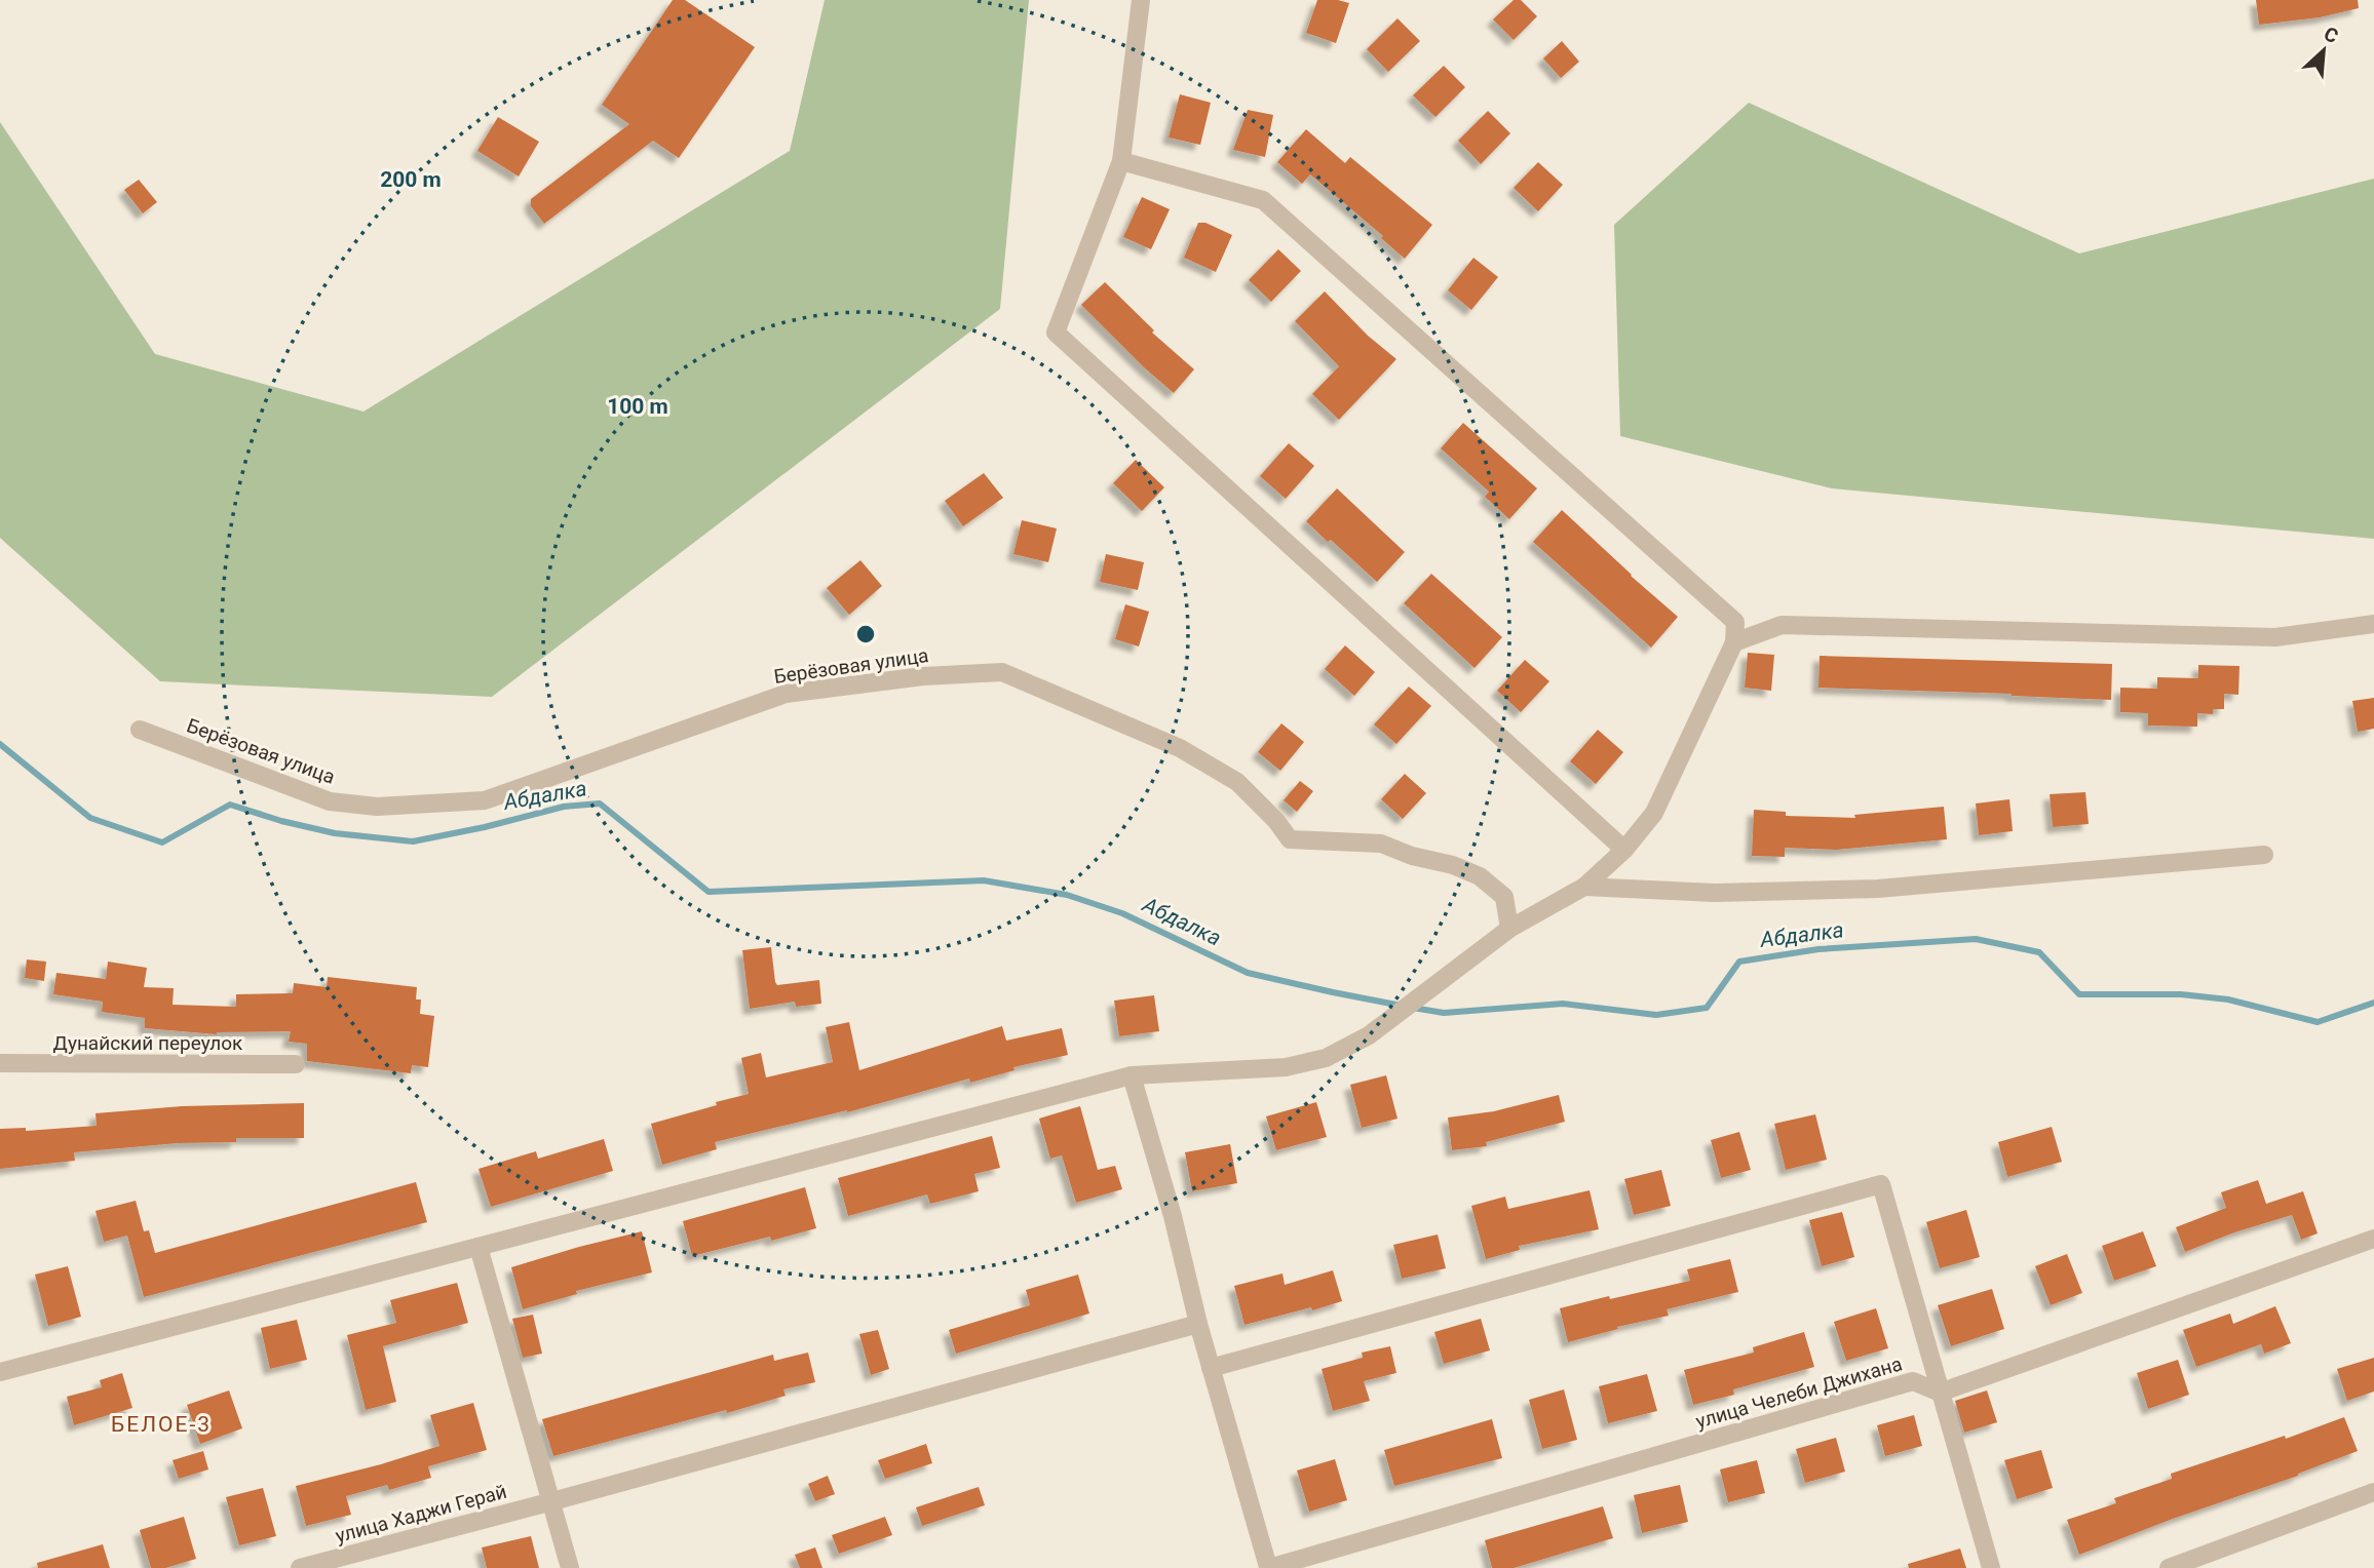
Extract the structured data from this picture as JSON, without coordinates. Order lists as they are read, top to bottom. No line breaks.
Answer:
{"streets":{"street":["Берёзовая улица","Дунайский переулок","улица Челеби Джихана","улица Хаджи Герай"]},"districts":["БЕЛОЕ-3"],"water":["Абдалка"],"north":"top right","rings":["200 m","100 m"]}
